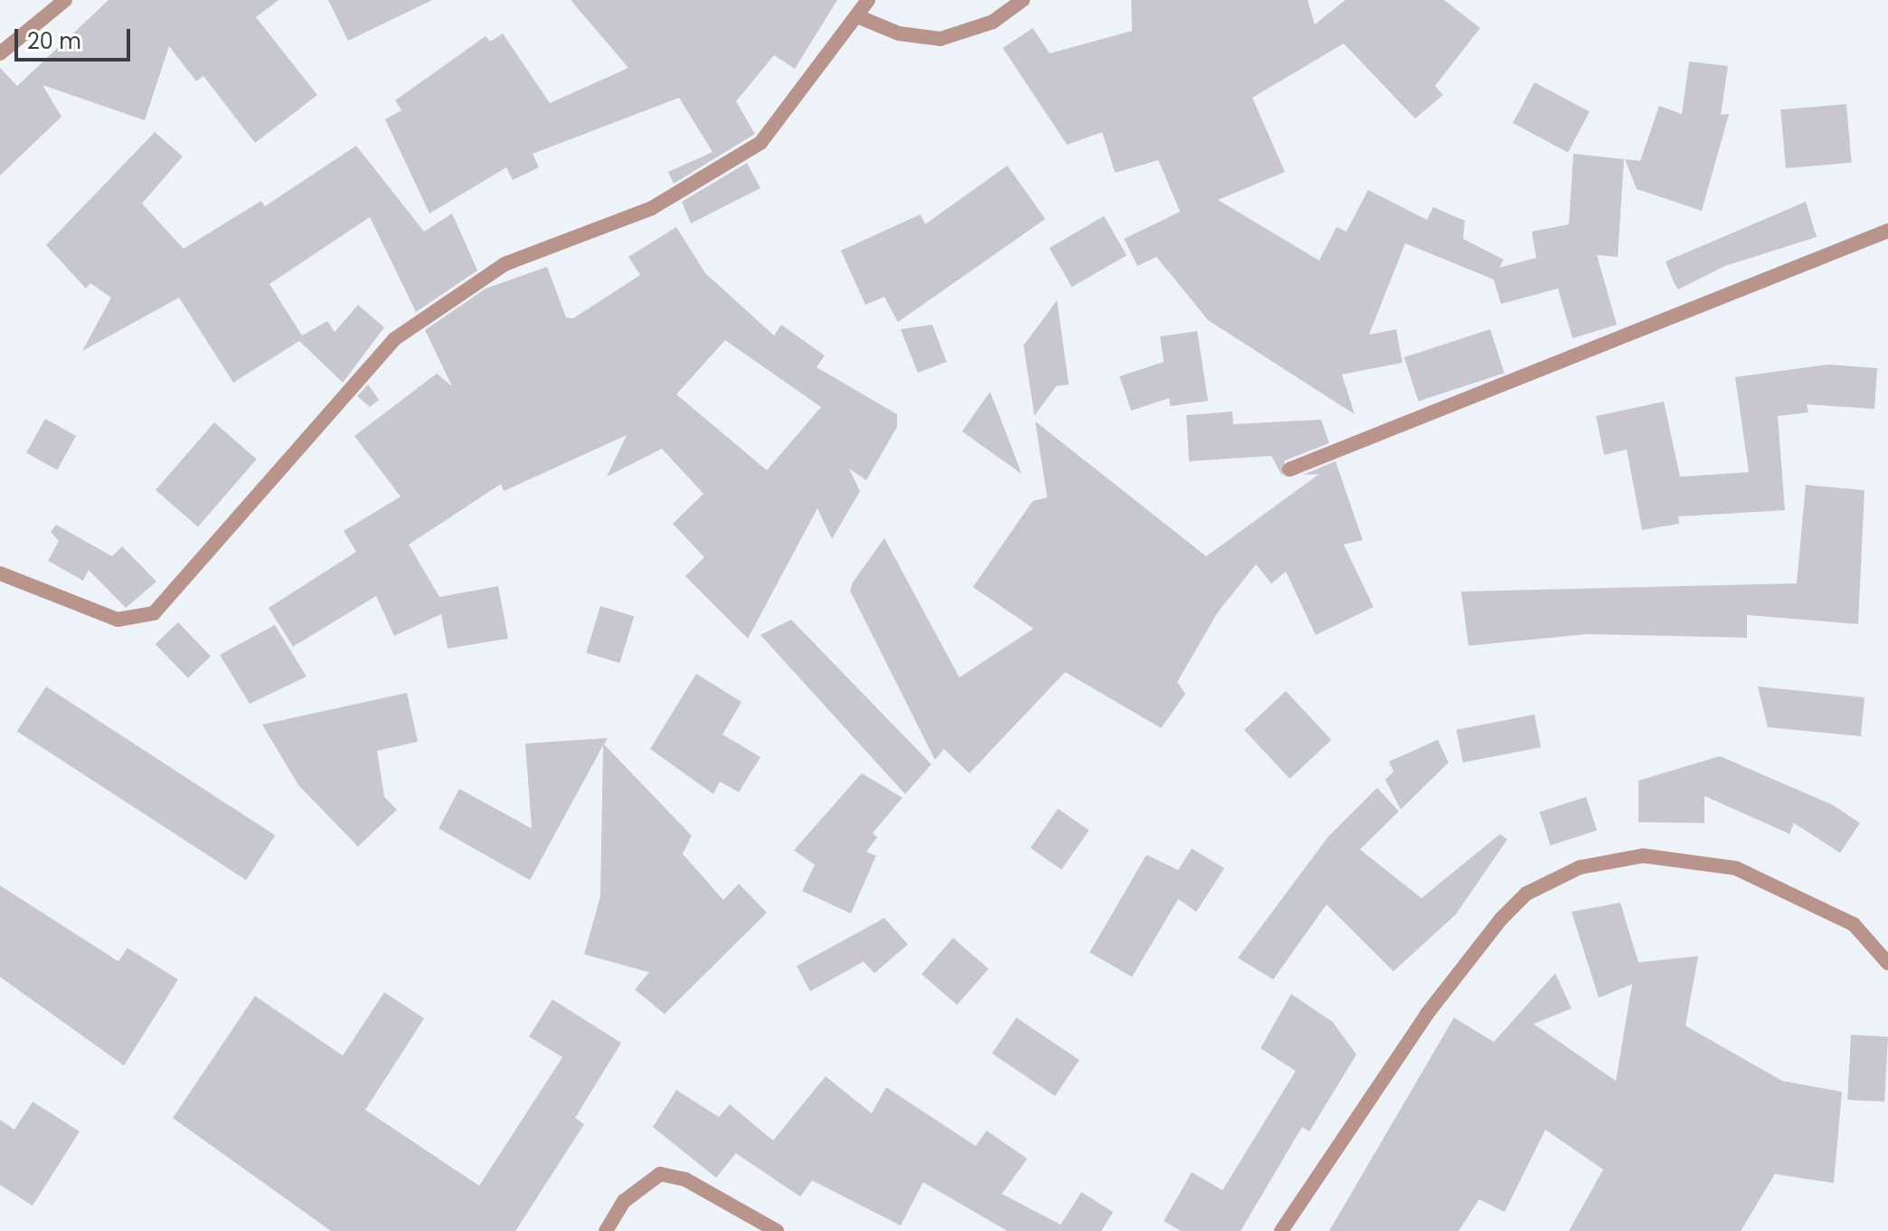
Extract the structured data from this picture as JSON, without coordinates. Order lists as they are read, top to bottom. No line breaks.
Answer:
{"scale_bar":"20 m"}
